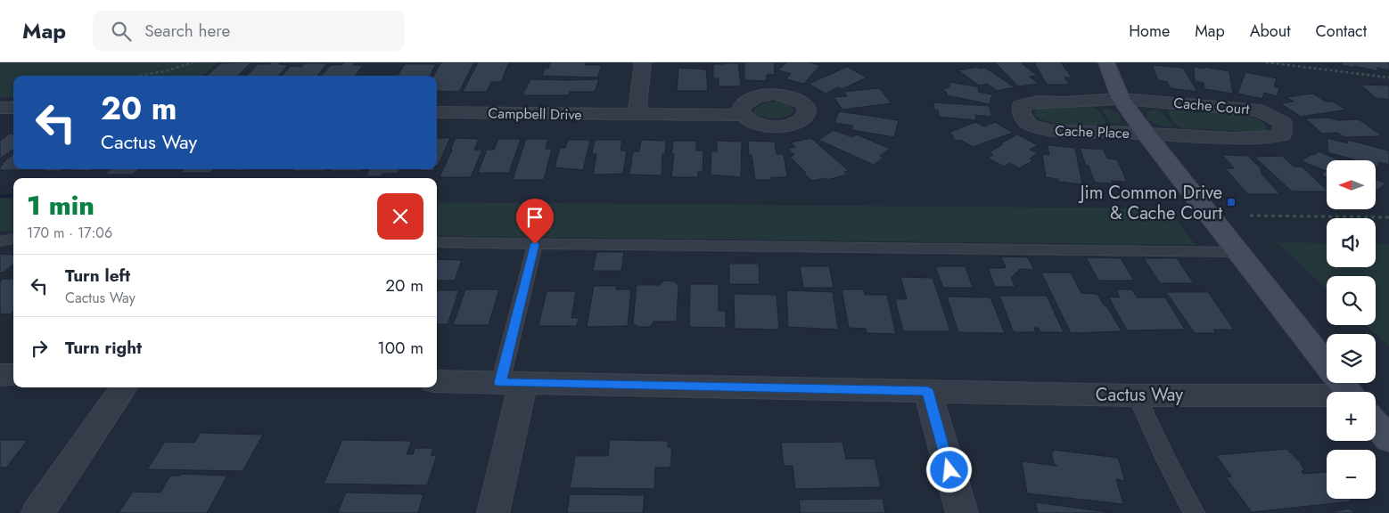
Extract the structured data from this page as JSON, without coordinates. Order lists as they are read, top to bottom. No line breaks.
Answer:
{"streets":{"street":["Cache Court","Campbell Drive","Cache Place","Cactus Way"]},"crossings":[["Cache Court","Cache Place"]],"places":{"transit":["Jim Common Drive & Cache Court"]},"north":"left","page":{"header":"Map","search":"Search here","nav":["Home","Map","About","Contact"],"turn":["20 m","Cactus Way"],"map_buttons":["+","−"],"heading":["1 min","170 m · 17:06"],"list":[{"name":"Turn left","note":"Cactus Way","value":"20 m"},{"name":"Turn right","value":"100 m"}]}}
